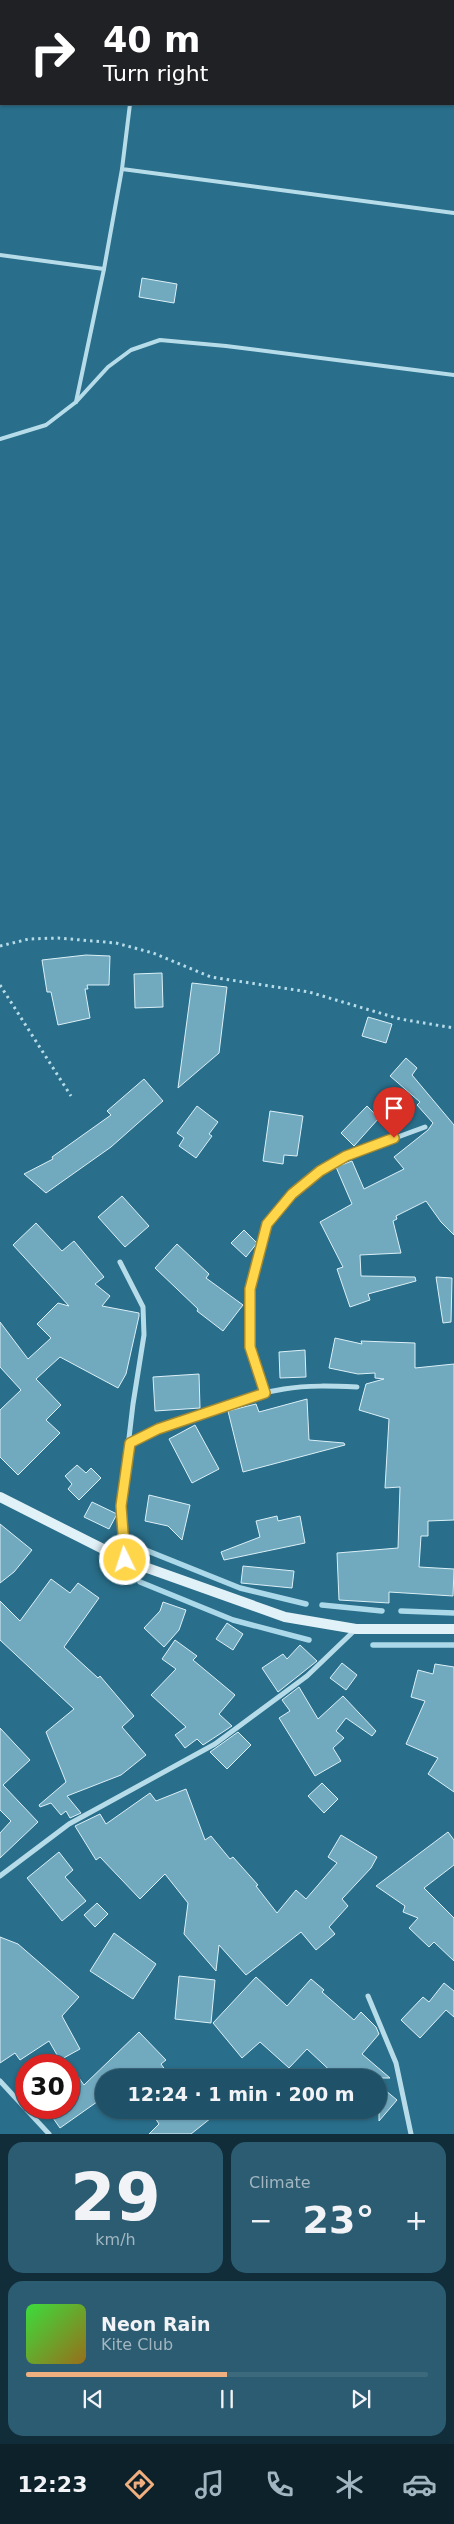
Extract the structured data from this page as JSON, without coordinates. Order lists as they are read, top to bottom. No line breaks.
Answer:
{"page":{"turn":["40 m","Turn right"],"limit":"30","trip":"12:24 · 1 min · 200 m","tile":[["29","km/h"],"Climate"],"heat":["−","23°","+"],"song":["Neon Rain","Kite Club"],"tabs":"12:23"}}
